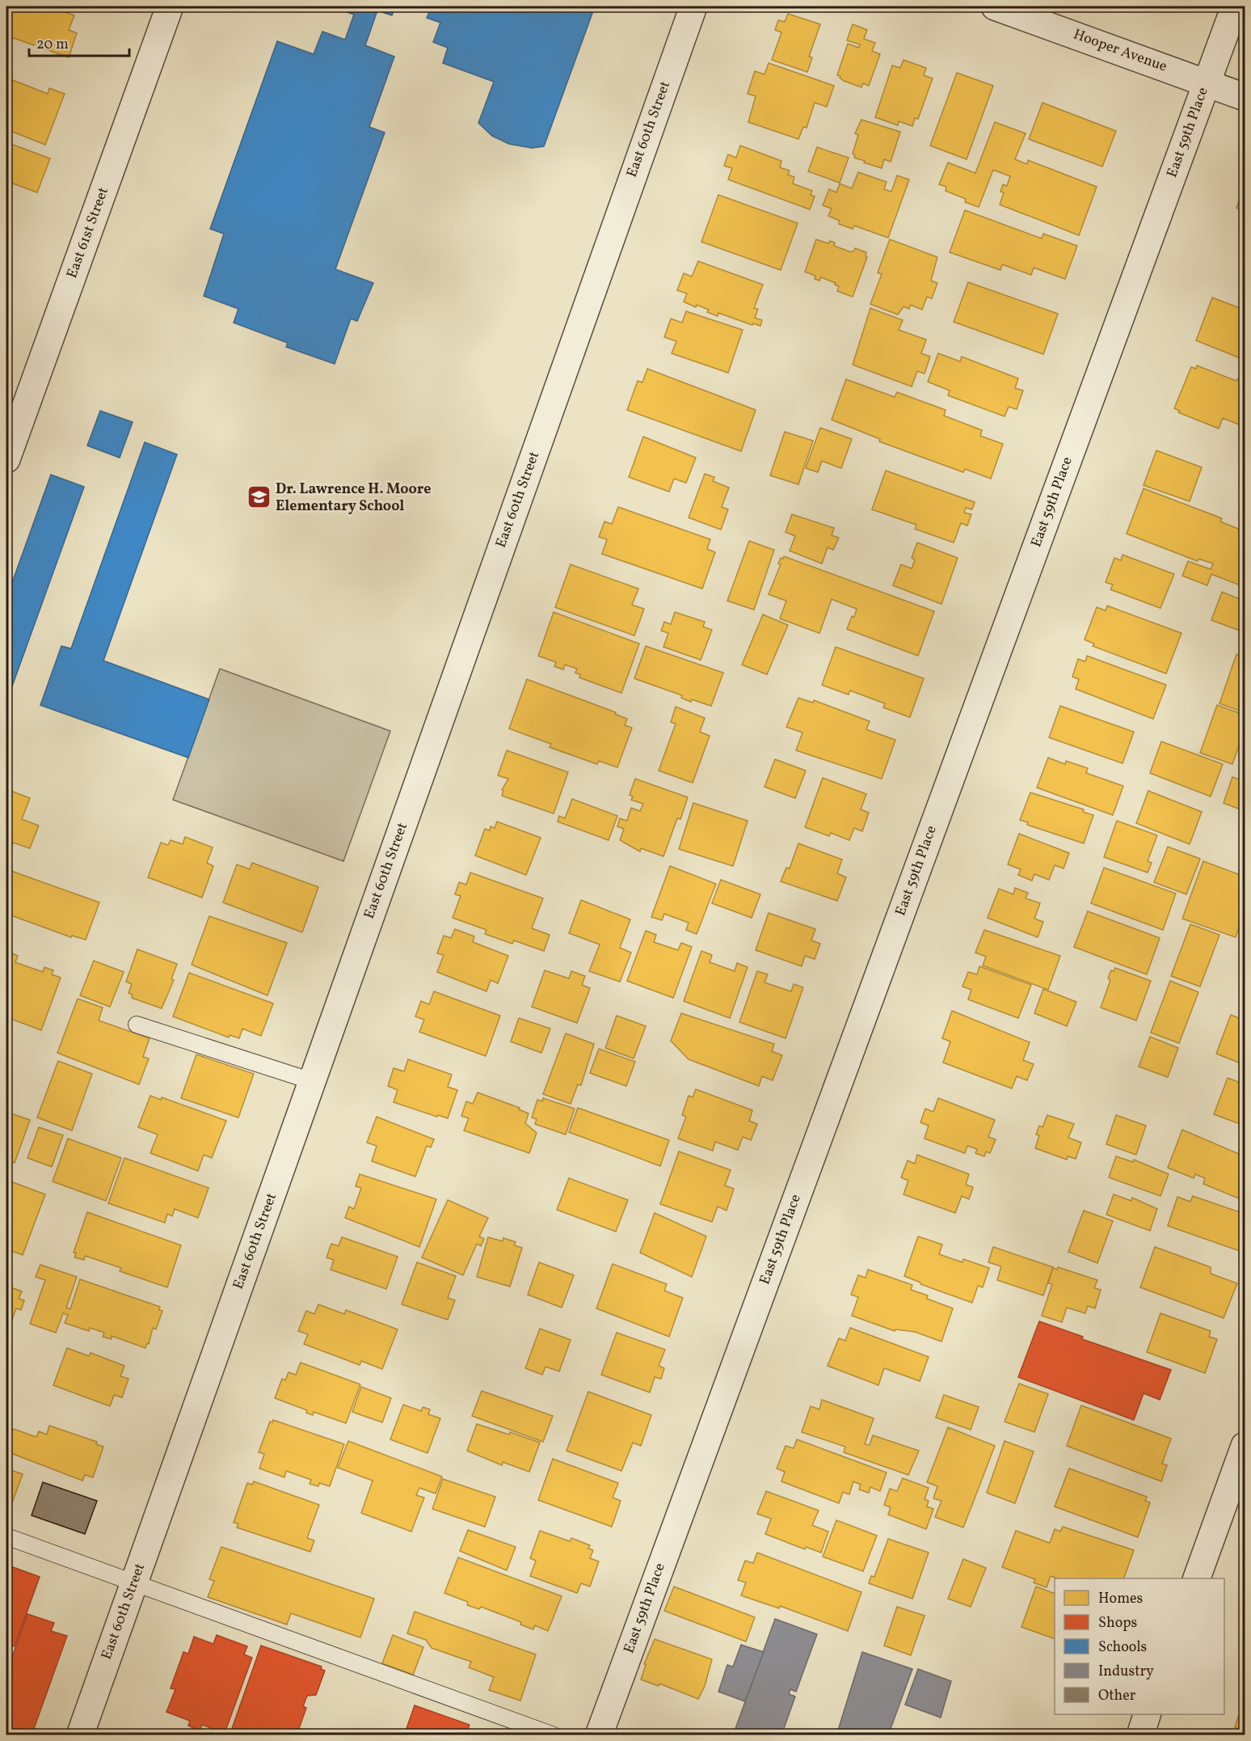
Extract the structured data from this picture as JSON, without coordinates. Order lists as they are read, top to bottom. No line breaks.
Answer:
{"streets":{"street":["Hooper Avenue","East 60th Street","East 59th Place","East 61st Street"]},"crossings":[["Hooper Avenue","East 59th Place"]],"places":{"school or university":["Dr. Lawrence H. Moore Elementary School"]},"legend":["Homes","Shops","Schools","Industry","Other"],"scale_bar":"20 m"}
